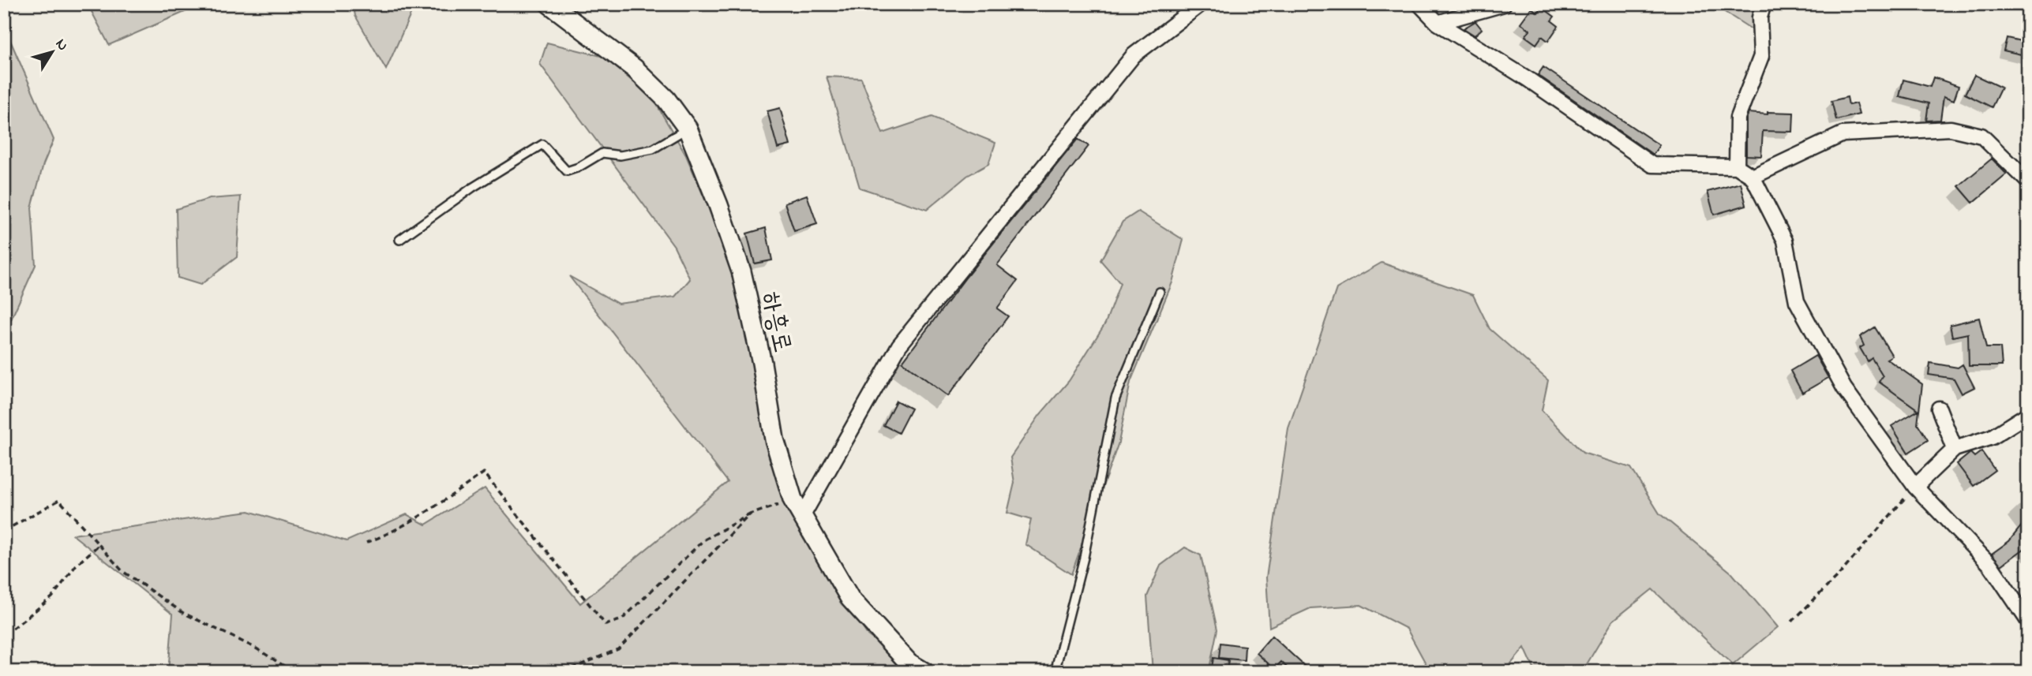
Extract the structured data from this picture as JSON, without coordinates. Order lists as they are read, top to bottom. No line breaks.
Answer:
{"streets":{"street":["하흥로"]},"north":"top right"}
